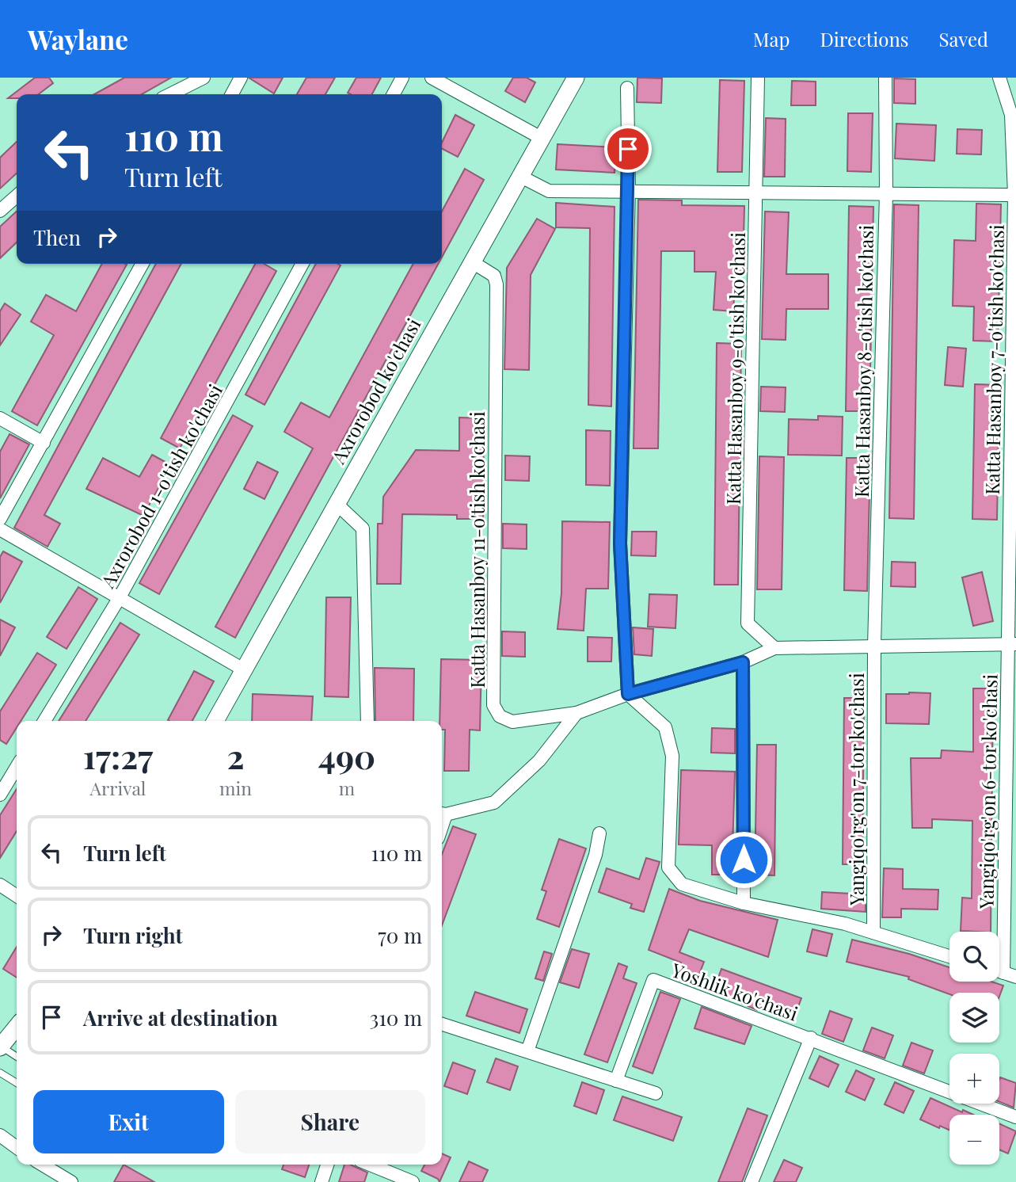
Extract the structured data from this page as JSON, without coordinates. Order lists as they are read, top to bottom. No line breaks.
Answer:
{"streets":{"street":["Katta Hasanboy 7-o'tish ko'chasi","Katta Hasanboy 8-o'tish ko'chasi","Katta Hasanboy 9-o'tish ko'chasi","Axrorobod ko'chasi","Axrorobod 1-o'tish ko'chasi","Katta Hasanboy 11-o'tish ko'chasi","Yangiqo'rg'on 7-tor ko'chasi","Yangiqo'rg'on 6-tor ko'chasi","Yoshlik ko'chasi"]},"crossings":[["Katta Hasanboy 7-o'tish ko'chasi","Yangiqo'rg'on 6-tor ko'chasi"],["Katta Hasanboy 8-o'tish ko'chasi","Yangiqo'rg'on 7-tor ko'chasi"],["Katta Hasanboy 9-o'tish ko'chasi","Katta Hasanboy 11-o'tish ko'chasi"],["Axrorobod ko'chasi","Katta Hasanboy 11-o'tish ko'chasi"]],"page":{"header":"Waylane","nav":["Map","Directions","Saved"],"turn":["110 m","Turn left"],"then":"Then","eta":["17:27","Arrival","2","min","490","m"],"list":[{"name":"Turn left","value":"110 m"},{"name":"Turn right","value":"70 m"},{"name":"Arrive at destination","value":"310 m"}],"map_buttons":["+","−"],"buttons":["Exit","Share"]}}
